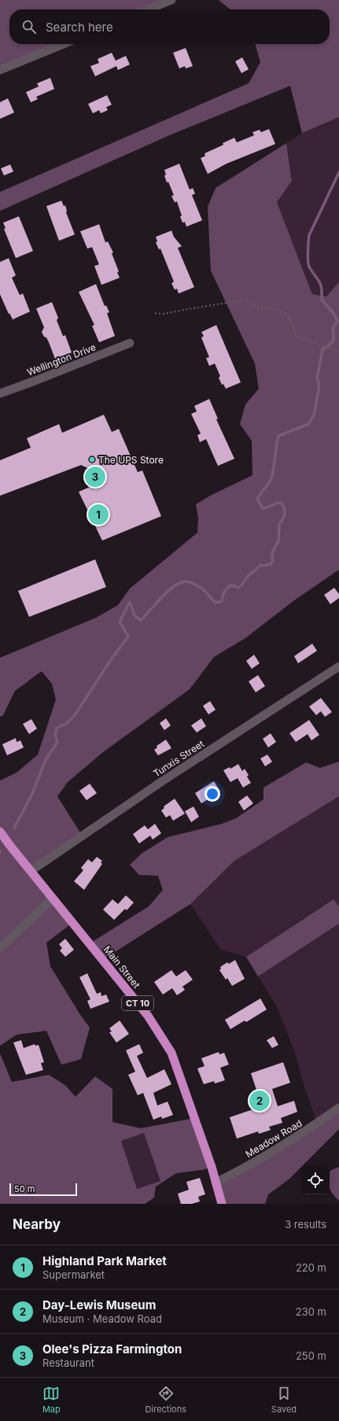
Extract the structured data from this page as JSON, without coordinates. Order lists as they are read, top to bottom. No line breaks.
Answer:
{"streets":{"highway":["Main Street","CT 10"],"street":["Wellington Drive","Tunxis Street","Meadow Road"]},"crossings":[["Tunxis Street","Main Street"],["Main Street","Meadow Road"]],"places":["The UPS Store"],"scale_bar":"50 m","page":{"search":"Search here","pins":["3","1","2"],"scale":"50 m","heading":["Nearby","3 results"],"list":[{"mark":"1","name":"Highland Park Market","note":"Supermarket","value":"220 m"},{"mark":"2","name":"Day-Lewis Museum","note":"Museum · Meadow Road","value":"230 m"},{"mark":"3","name":"Olee's Pizza Farmington","note":"Restaurant","value":"250 m"}],"nav":["Map","Directions","Saved"]}}
